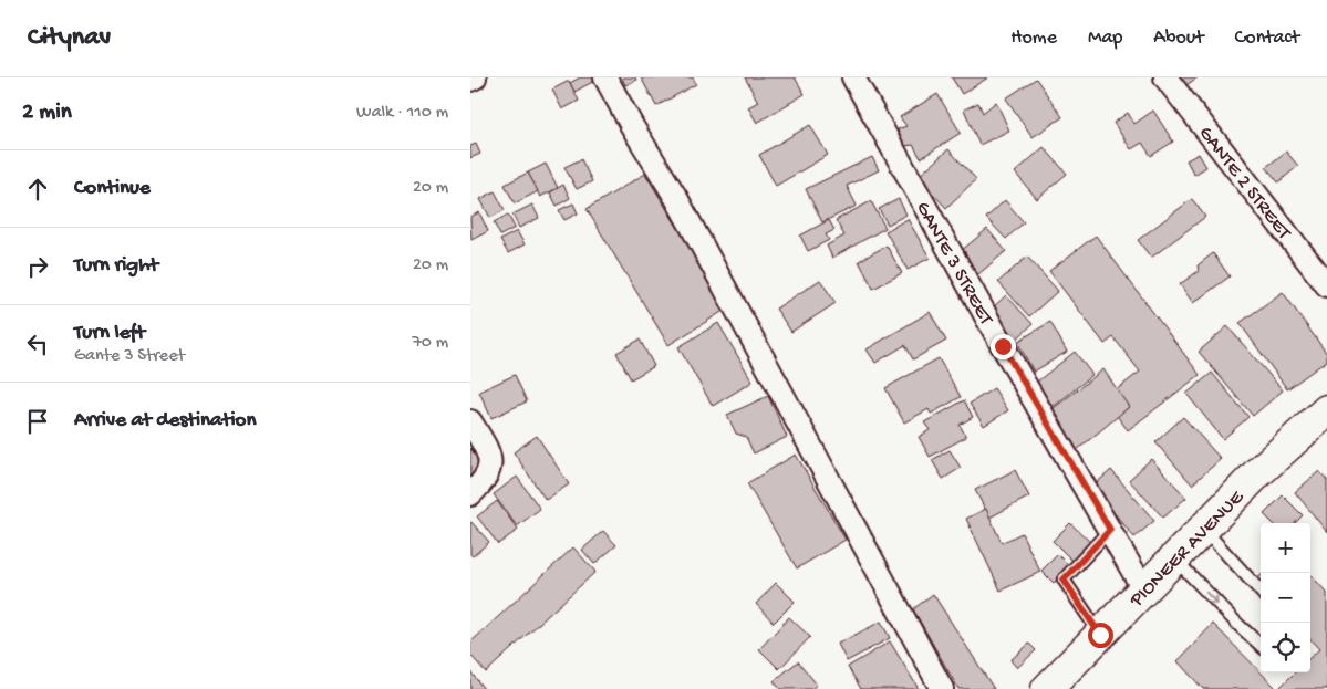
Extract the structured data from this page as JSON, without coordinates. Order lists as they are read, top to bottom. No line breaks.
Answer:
{"streets":{"highway":["PIONEER AVENUE"],"street":["GANTE 2 STREET","GANTE 3 STREET"]},"crossings":[["GANTE 3 STREET","PIONEER AVENUE"]],"page":{"header":"Citynav","nav":["Home","Map","About","Contact"],"heading":["2 min","Walk · 110 m"],"list":[["Continue","20 m"],["Turn right","20 m"],["Turn left","Gante 3 Street","70 m"],"Arrive at destination"],"map_buttons":["+","−"]}}
